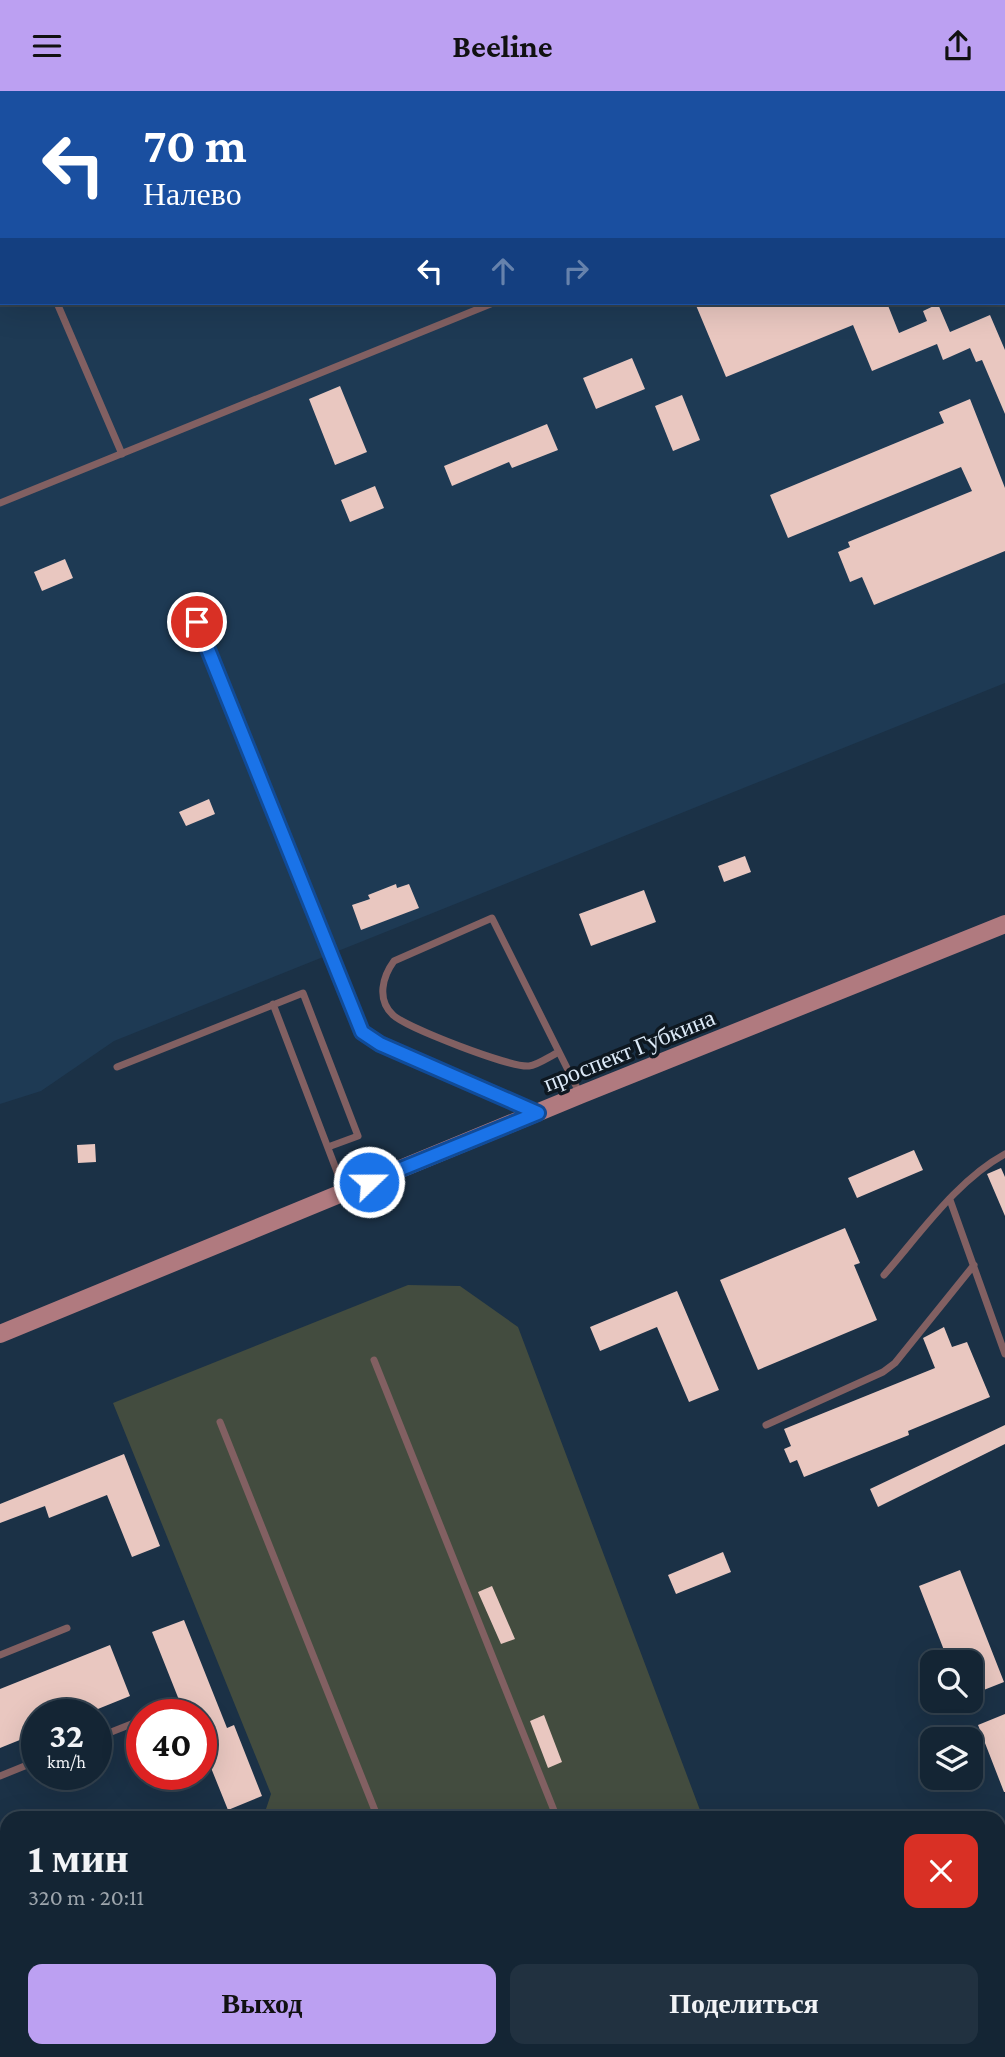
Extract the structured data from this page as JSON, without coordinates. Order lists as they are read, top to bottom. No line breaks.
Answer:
{"streets":{"street":["проспект Губкина"]},"page":{"header":"Beeline","turn":["70 m","Налево"],"speed":"32 km/h","limit":"40","heading":["1 мин","320 m · 20:11"],"buttons":["Выход","Поделиться"]}}
